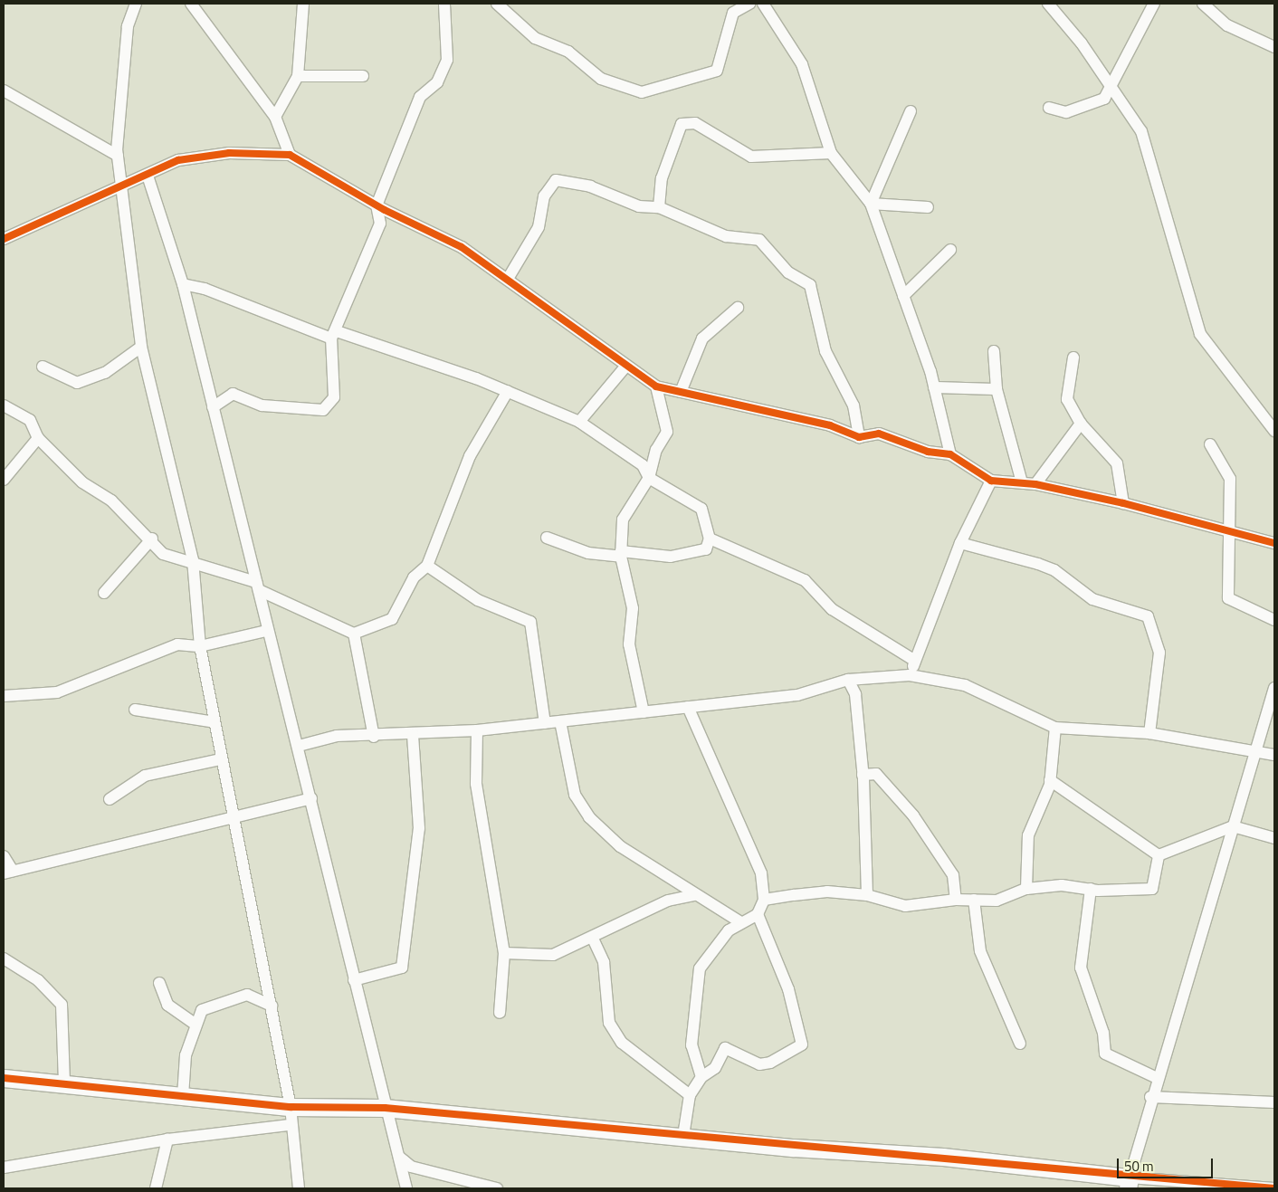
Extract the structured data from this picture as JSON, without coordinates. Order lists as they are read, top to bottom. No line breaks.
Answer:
{"scale_bar":"50 m"}
